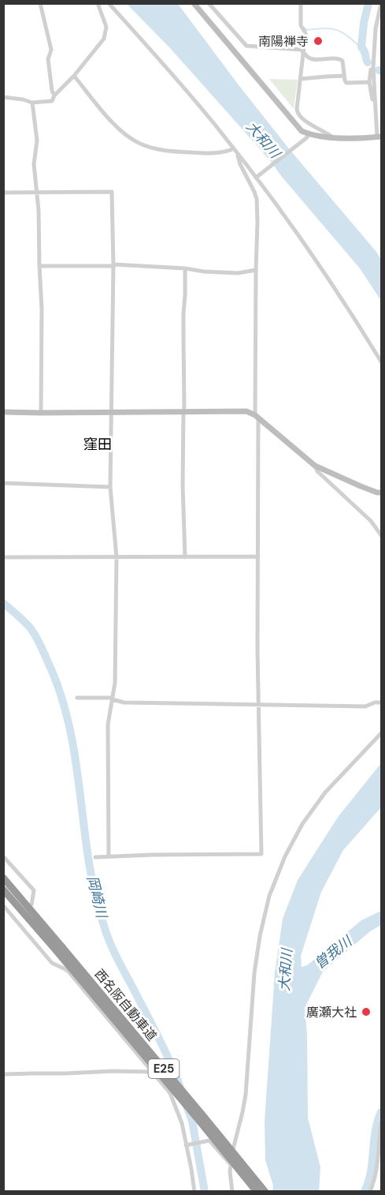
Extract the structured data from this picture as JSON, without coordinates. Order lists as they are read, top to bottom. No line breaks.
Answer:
{"streets":{"highway":["西名阪自動車道","E25"]},"districts":["窪田"],"water":["大和川","岡崎川","曽我川"],"places":["南陽禅寺","廣瀬大社"]}
